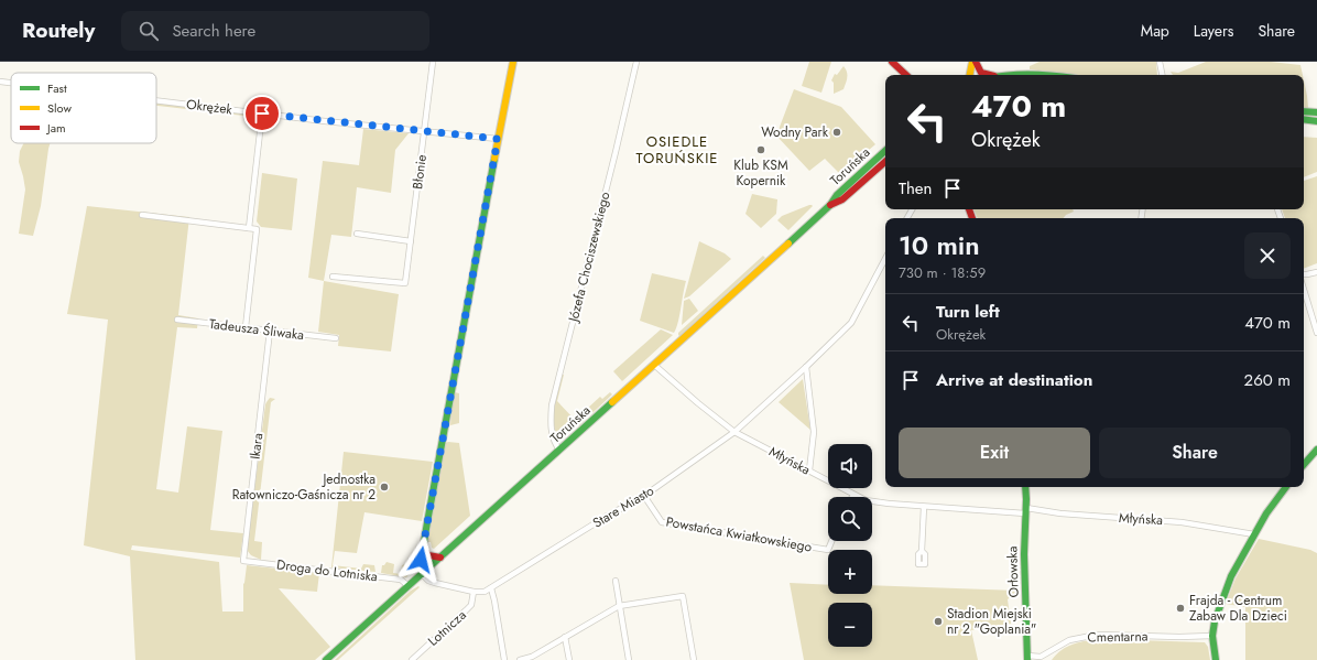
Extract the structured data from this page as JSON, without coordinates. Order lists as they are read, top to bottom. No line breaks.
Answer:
{"streets":{"street":["Okrężek","Toruńska","Błonie","Józefa Chociszewskiego","Tadeusza Śliwaka","Ikara","Młyńska","Stare Miasto","Powstańca Kwiatkowskiego","Droga do Lotniska","Orłowska","Lotnicza","Cmentarna"]},"crossings":[["Okrężek","Błonie"],["Toruńska","Józefa Chociszewskiego"],["Toruńska","Młyńska"],["Toruńska","Stare Miasto"],["Toruńska","Droga do Lotniska"],["Tadeusza Śliwaka","Ikara"],["Ikara","Droga do Lotniska"],["Młyńska","Stare Miasto"],["Młyńska","Orłowska"],["Stare Miasto","Powstańca Kwiatkowskiego"],["Stare Miasto","Lotnicza"],["Orłowska","Cmentarna"]],"districts":["OSIEDLE TORUŃSKIE"],"places":["Wodny Park","Klub KSM Kopernik","Jednostka Ratowniczo-Gaśnicza nr 2","Frajda - Centrum Zabaw Dla Dzieci","Stadion Miejski nr 2 \"Goplania\""],"legend":["Fast","Slow","Jam"],"page":{"header":"Routely","search":"Search here","nav":["Map","Layers","Share"],"turn":["470 m","Okrężek"],"then":"Then","heading":["10 min","730 m · 18:59"],"list":[{"name":"Turn left","note":"Okrężek","value":"470 m"},{"name":"Arrive at destination","value":"260 m"}],"buttons":["Exit","Share"],"map_buttons":["+","−"]}}
